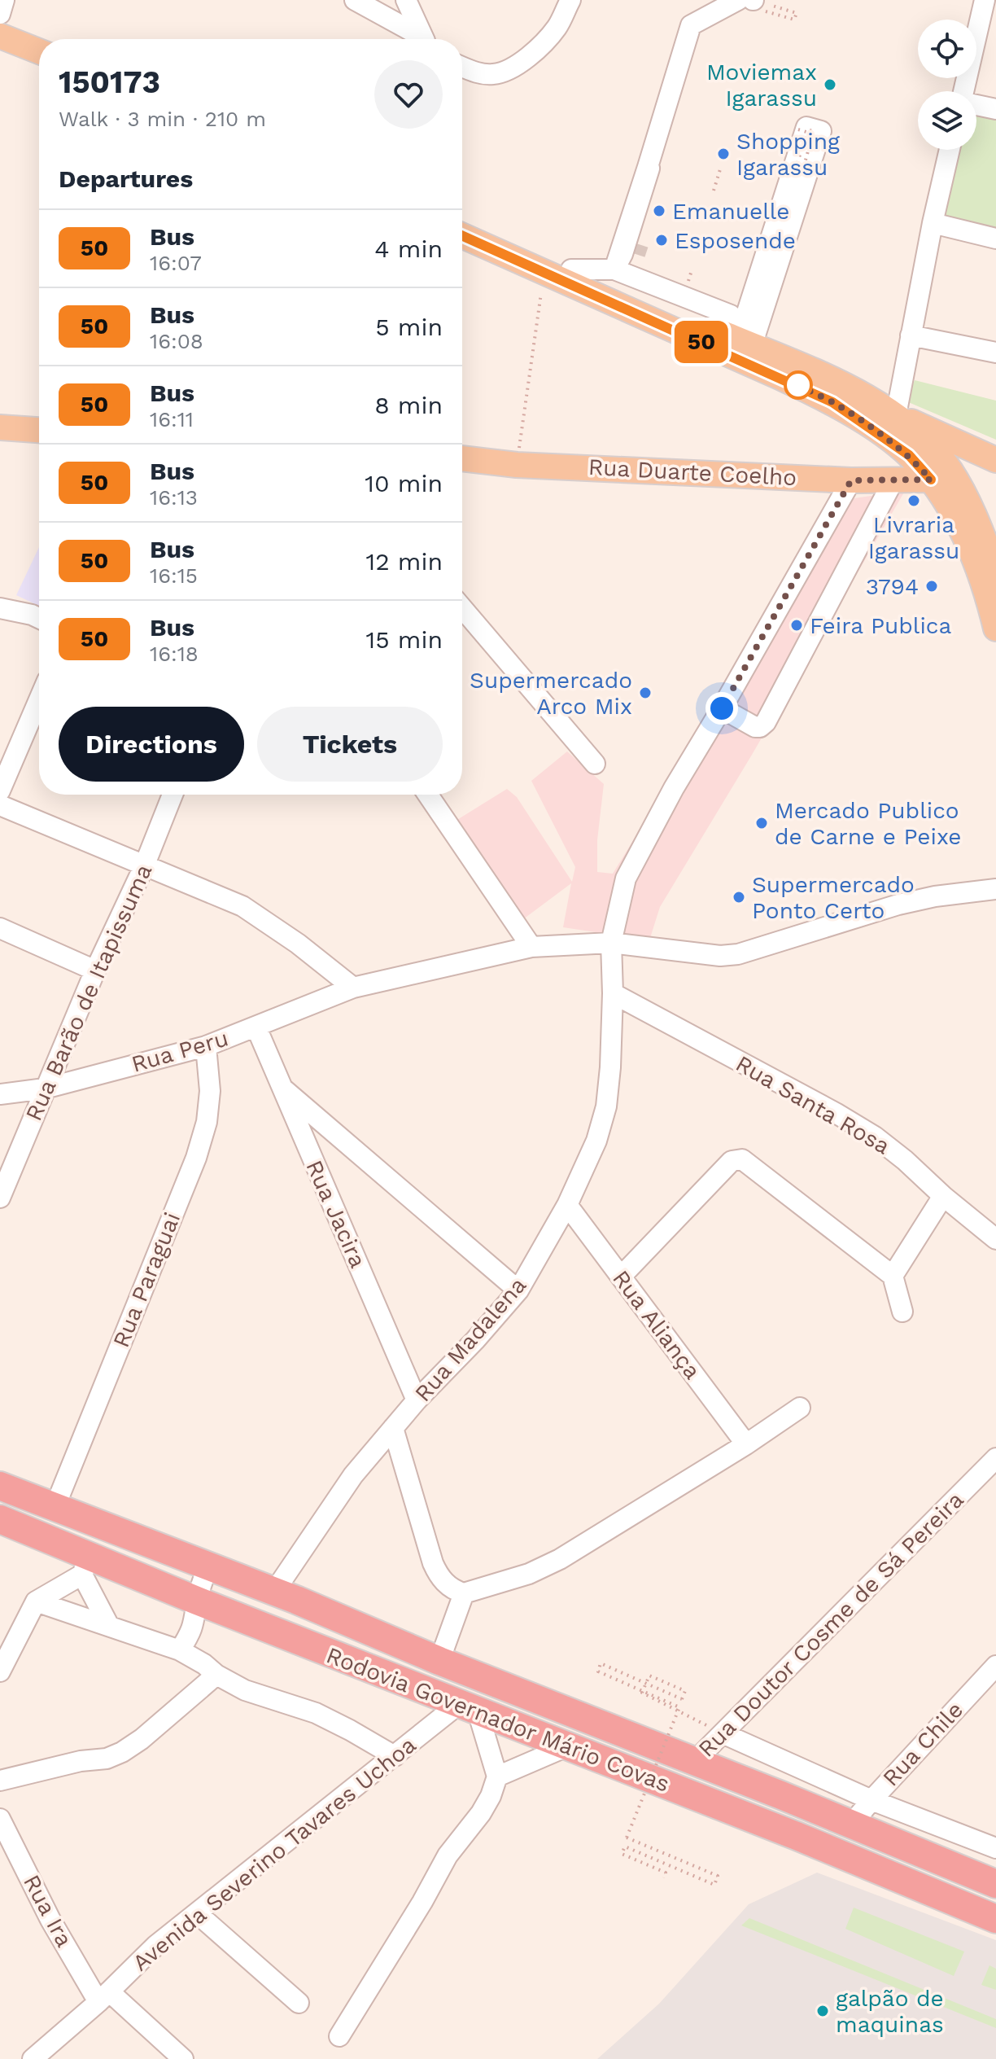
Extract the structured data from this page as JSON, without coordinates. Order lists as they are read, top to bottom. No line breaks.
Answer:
{"streets":{"highway":["Rodovia Governador Mário Covas"],"main road":["Rua Duarte Coelho"],"street":["Rua Barão de Itapissuma","Rua Peru","Rua Santa Rosa","Rua Jacira","Rua Paraguai","Rua Aliança","Rua Madalena","Rua Doutor Cosme de Sá Pereira","Rua Chile","Avenida Severino Tavares Uchoa","Rua Ira"]},"crossings":[["Rua Duarte Coelho","Rua Madalena"],["Rua Barão de Itapissuma","Rua Peru"],["Rua Peru","Rua Jacira"],["Rua Peru","Rua Paraguai"],["Rua Peru","Rua Madalena"],["Rua Santa Rosa","Rua Madalena"],["Rua Jacira","Rua Madalena"],["Rua Paraguai","Rodovia Governador Mário Covas"],["Rua Aliança","Rua Madalena"],["Rua Madalena","Rodovia Governador Mário Covas"],["Rua Doutor Cosme de Sá Pereira","Rodovia Governador Mário Covas"],["Rodovia Governador Mário Covas","Rua Chile"],["Rodovia Governador Mário Covas","Avenida Severino Tavares Uchoa"],["Avenida Severino Tavares Uchoa","Rua Ira"]],"places":["Moviemax Igarassu","Shopping Igarassu","Emanuelle","Esposende","Livraria Igarassu","3794","Feira Publica","Supermercado Arco Mix","Mercado Publico de Carne e Peixe","Supermercado Ponto Certo","galpão de maquinas"],"lines":["bus line 50"],"page":{"on_map":"50","heading":[["150173","Walk · 3 min · 210 m"],"Departures"],"list":[{"mark":"50","name":"Bus","note":"16:07","value":"4 min"},{"mark":"50","name":"Bus","note":"16:08","value":"5 min"},{"mark":"50","name":"Bus","note":"16:11","value":"8 min"},{"mark":"50","name":"Bus","note":"16:13","value":"10 min"},{"mark":"50","name":"Bus","note":"16:15","value":"12 min"},{"mark":"50","name":"Bus","note":"16:18","value":"15 min"}],"buttons":["Directions","Tickets"]}}
